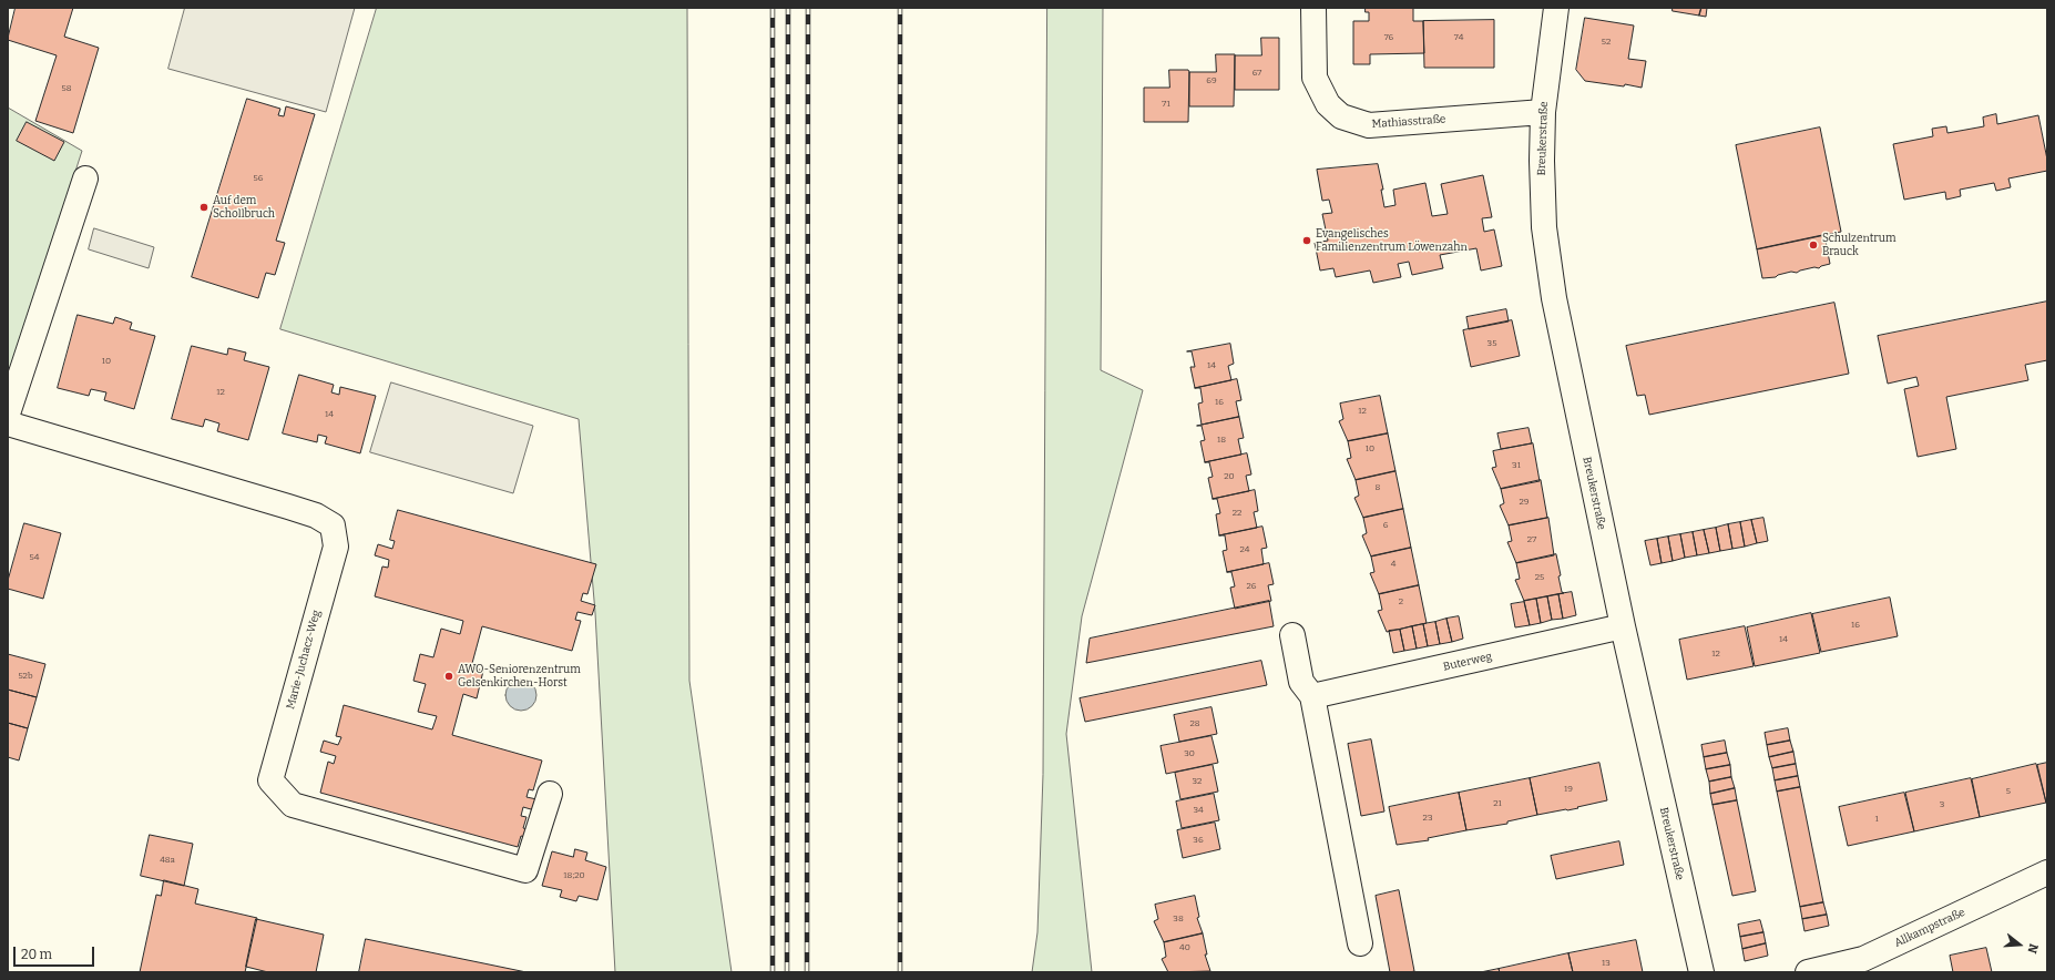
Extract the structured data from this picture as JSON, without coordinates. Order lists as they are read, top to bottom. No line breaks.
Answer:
{"streets":{"street":["Mathiasstraße","Breukerstraße","Marie-Juchacz-Weg","Buterweg","Allkampstraße"]},"crossings":[["Mathiasstraße","Breukerstraße"],["Breukerstraße","Buterweg"]],"places":["Auf dem Schollbruch","Evangelisches Familienzentrum Löwenzahn","Schulzentrum Brauck","AWO-Seniorenzentrum Gelsenkirchen-Horst"],"house_numbers":["76","74","52","67","69","58","71","56","35","10","14","12","16","12","14","18","10","31","20","8","29","22","6","27","24","54","4","25","26","2","16","14","12","52b","28","30","32","19","5","21","3","34","23","1","36","48a","18;20","38","40","13"],"scale_bar":"20 m","north":"right"}
